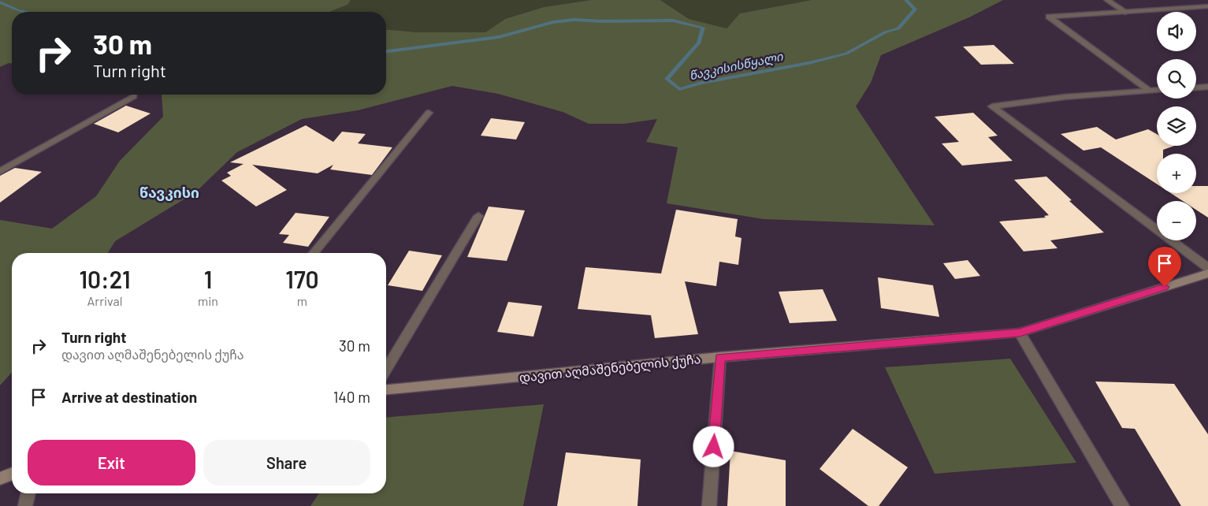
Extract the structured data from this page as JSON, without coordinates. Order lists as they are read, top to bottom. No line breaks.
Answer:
{"streets":{"street":["დავით აღმაშენებელის ქუჩა"]},"districts":["წავკისი"],"water":["წავკისისწყალი"],"page":{"map_buttons":["+","−"],"turn":["30 m","Turn right"],"eta":["10:21","Arrival","1","min","170","m"],"list":[{"name":"Turn right","note":"დავით აღმაშენებელის ქუჩა","value":"30 m"},{"name":"Arrive at destination","value":"140 m"}],"buttons":["Exit","Share"]}}
